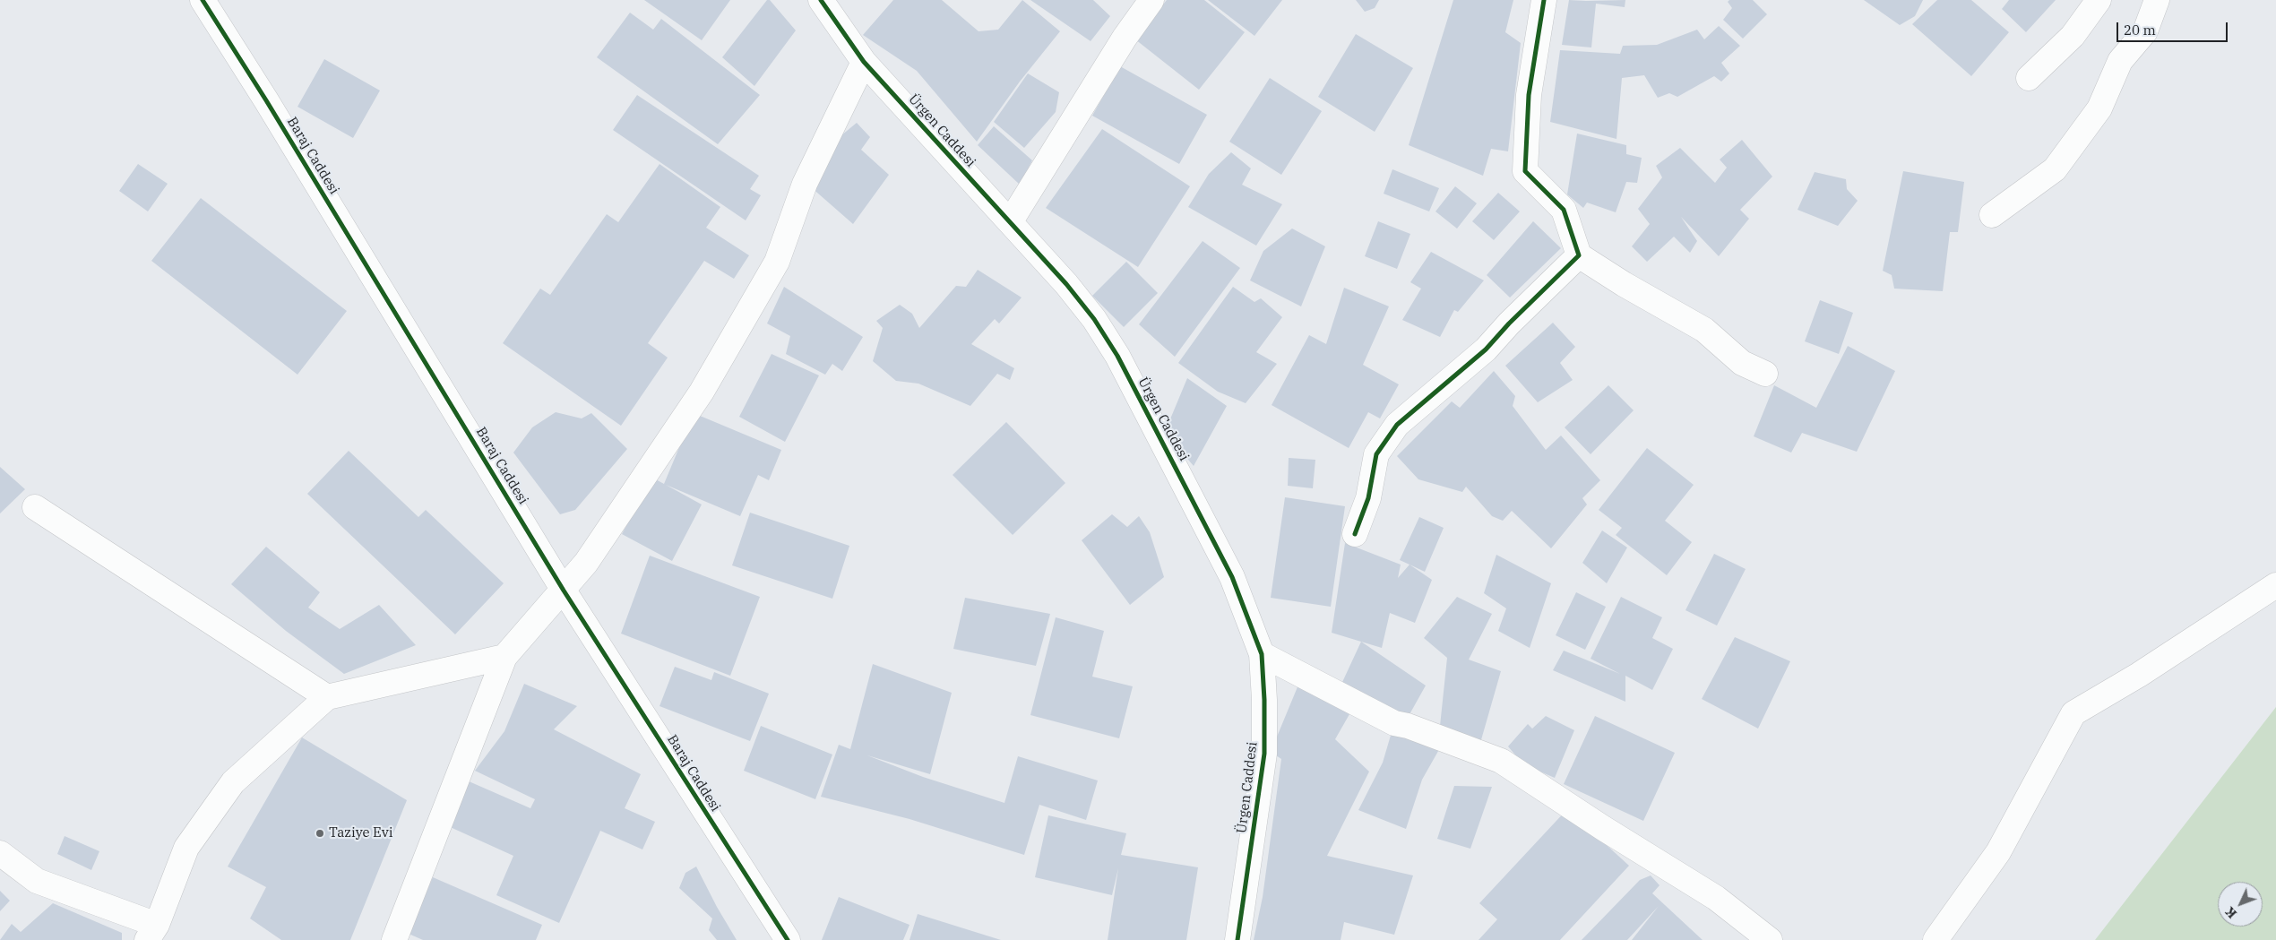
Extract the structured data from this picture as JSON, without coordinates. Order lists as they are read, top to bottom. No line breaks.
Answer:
{"streets":{"street":["Ürgen Caddesi","Baraj Caddesi"]},"places":["Taziye Evi"],"scale_bar":"20 m","north":"bottom left"}
